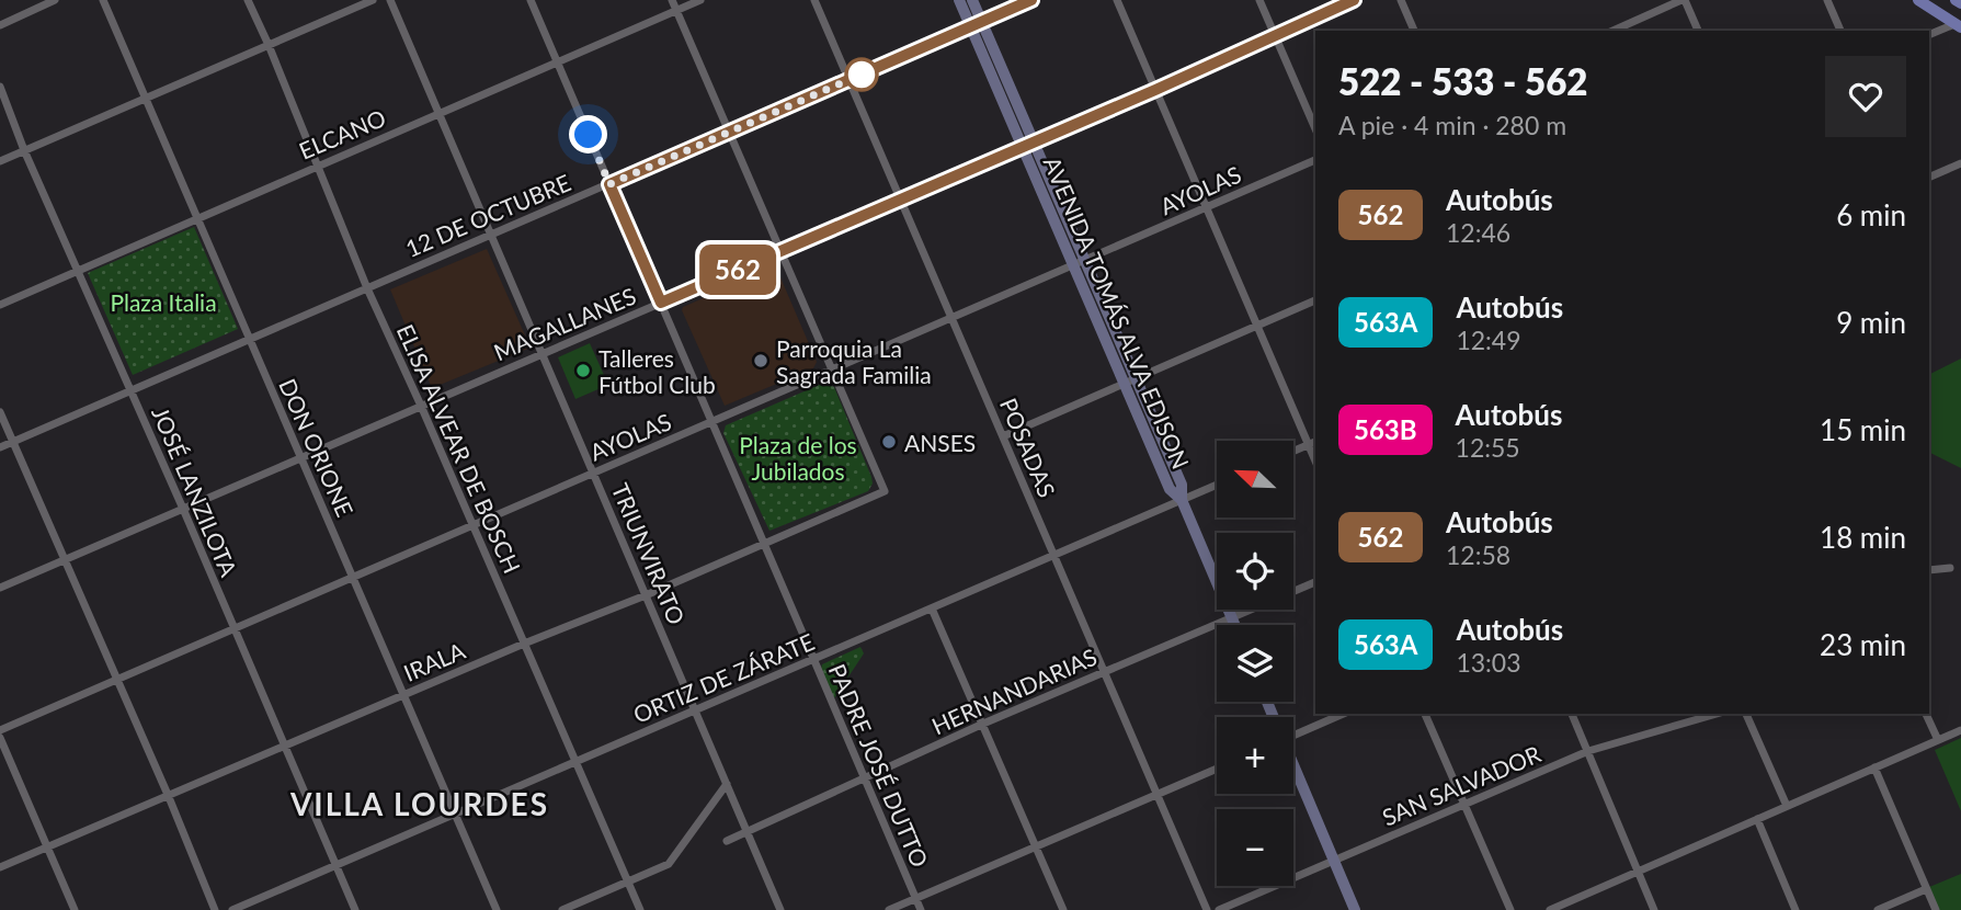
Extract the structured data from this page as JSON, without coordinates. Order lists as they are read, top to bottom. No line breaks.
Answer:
{"streets":{"main road":["AVENIDA TOMÁS ALVA EDISON"],"street":["ELCANO","AYOLAS","12 DE OCTUBRE","MAGALLANES","DON ORIONE","POSADAS","ELISA ALVEAR DE BOSCH","JOSÉ LANZILOTA","TRIUNVIRATO","IRALA","ORTIZ DE ZÁRATE","HERNANDARIAS","PADRE JOSÉ DUTTO","SAN SALVADOR"]},"crossings":[["ELCANO","DON ORIONE"],["ELCANO","ELISA ALVEAR DE BOSCH"],["ELCANO","JOSÉ LANZILOTA"],["ELCANO","TRIUNVIRATO"],["ELCANO","PADRE JOSÉ DUTTO"],["AYOLAS","AVENIDA TOMÁS ALVA EDISON"],["AYOLAS","DON ORIONE"],["AYOLAS","POSADAS"],["AYOLAS","ELISA ALVEAR DE BOSCH"],["AYOLAS","JOSÉ LANZILOTA"],["AYOLAS","TRIUNVIRATO"],["AYOLAS","IRALA"],["AYOLAS","PADRE JOSÉ DUTTO"],["12 DE OCTUBRE","AVENIDA TOMÁS ALVA EDISON"],["12 DE OCTUBRE","DON ORIONE"],["12 DE OCTUBRE","POSADAS"],["12 DE OCTUBRE","ELISA ALVEAR DE BOSCH"],["12 DE OCTUBRE","JOSÉ LANZILOTA"],["12 DE OCTUBRE","TRIUNVIRATO"],["12 DE OCTUBRE","PADRE JOSÉ DUTTO"],["AVENIDA TOMÁS ALVA EDISON","MAGALLANES"],["AVENIDA TOMÁS ALVA EDISON","ORTIZ DE ZÁRATE"],["AVENIDA TOMÁS ALVA EDISON","HERNANDARIAS"],["MAGALLANES","DON ORIONE"],["MAGALLANES","POSADAS"],["MAGALLANES","ELISA ALVEAR DE BOSCH"],["MAGALLANES","JOSÉ LANZILOTA"],["MAGALLANES","TRIUNVIRATO"],["MAGALLANES","PADRE JOSÉ DUTTO"],["DON ORIONE","IRALA"],["DON ORIONE","ORTIZ DE ZÁRATE"],["POSADAS","ORTIZ DE ZÁRATE"],["POSADAS","HERNANDARIAS"],["ELISA ALVEAR DE BOSCH","IRALA"],["ELISA ALVEAR DE BOSCH","ORTIZ DE ZÁRATE"],["JOSÉ LANZILOTA","IRALA"],["JOSÉ LANZILOTA","ORTIZ DE ZÁRATE"],["TRIUNVIRATO","IRALA"],["TRIUNVIRATO","ORTIZ DE ZÁRATE"],["TRIUNVIRATO","HERNANDARIAS"],["IRALA","PADRE JOSÉ DUTTO"],["ORTIZ DE ZÁRATE","PADRE JOSÉ DUTTO"],["HERNANDARIAS","PADRE JOSÉ DUTTO"]],"districts":["VILLA LOURDES"],"parks":["Plaza Italia","Plaza de los Jubilados"],"places":["Parroquia La Sagrada Familia","Talleres Fútbol Club","ANSES"],"lines":["bus line 562"],"north":"top left","page":{"on_map":"562","heading":["522 - 533 - 562","A pie · 4 min · 280 m"],"list":[{"mark":"562","name":"Autobús","note":"12:46","value":"6 min"},{"mark":"563A","name":"Autobús","note":"12:49","value":"9 min"},{"mark":"563B","name":"Autobús","note":"12:55","value":"15 min"},{"mark":"562","name":"Autobús","note":"12:58","value":"18 min"},{"mark":"563A","name":"Autobús","note":"13:03","value":"23 min"}],"map_buttons":["+","−"]}}
